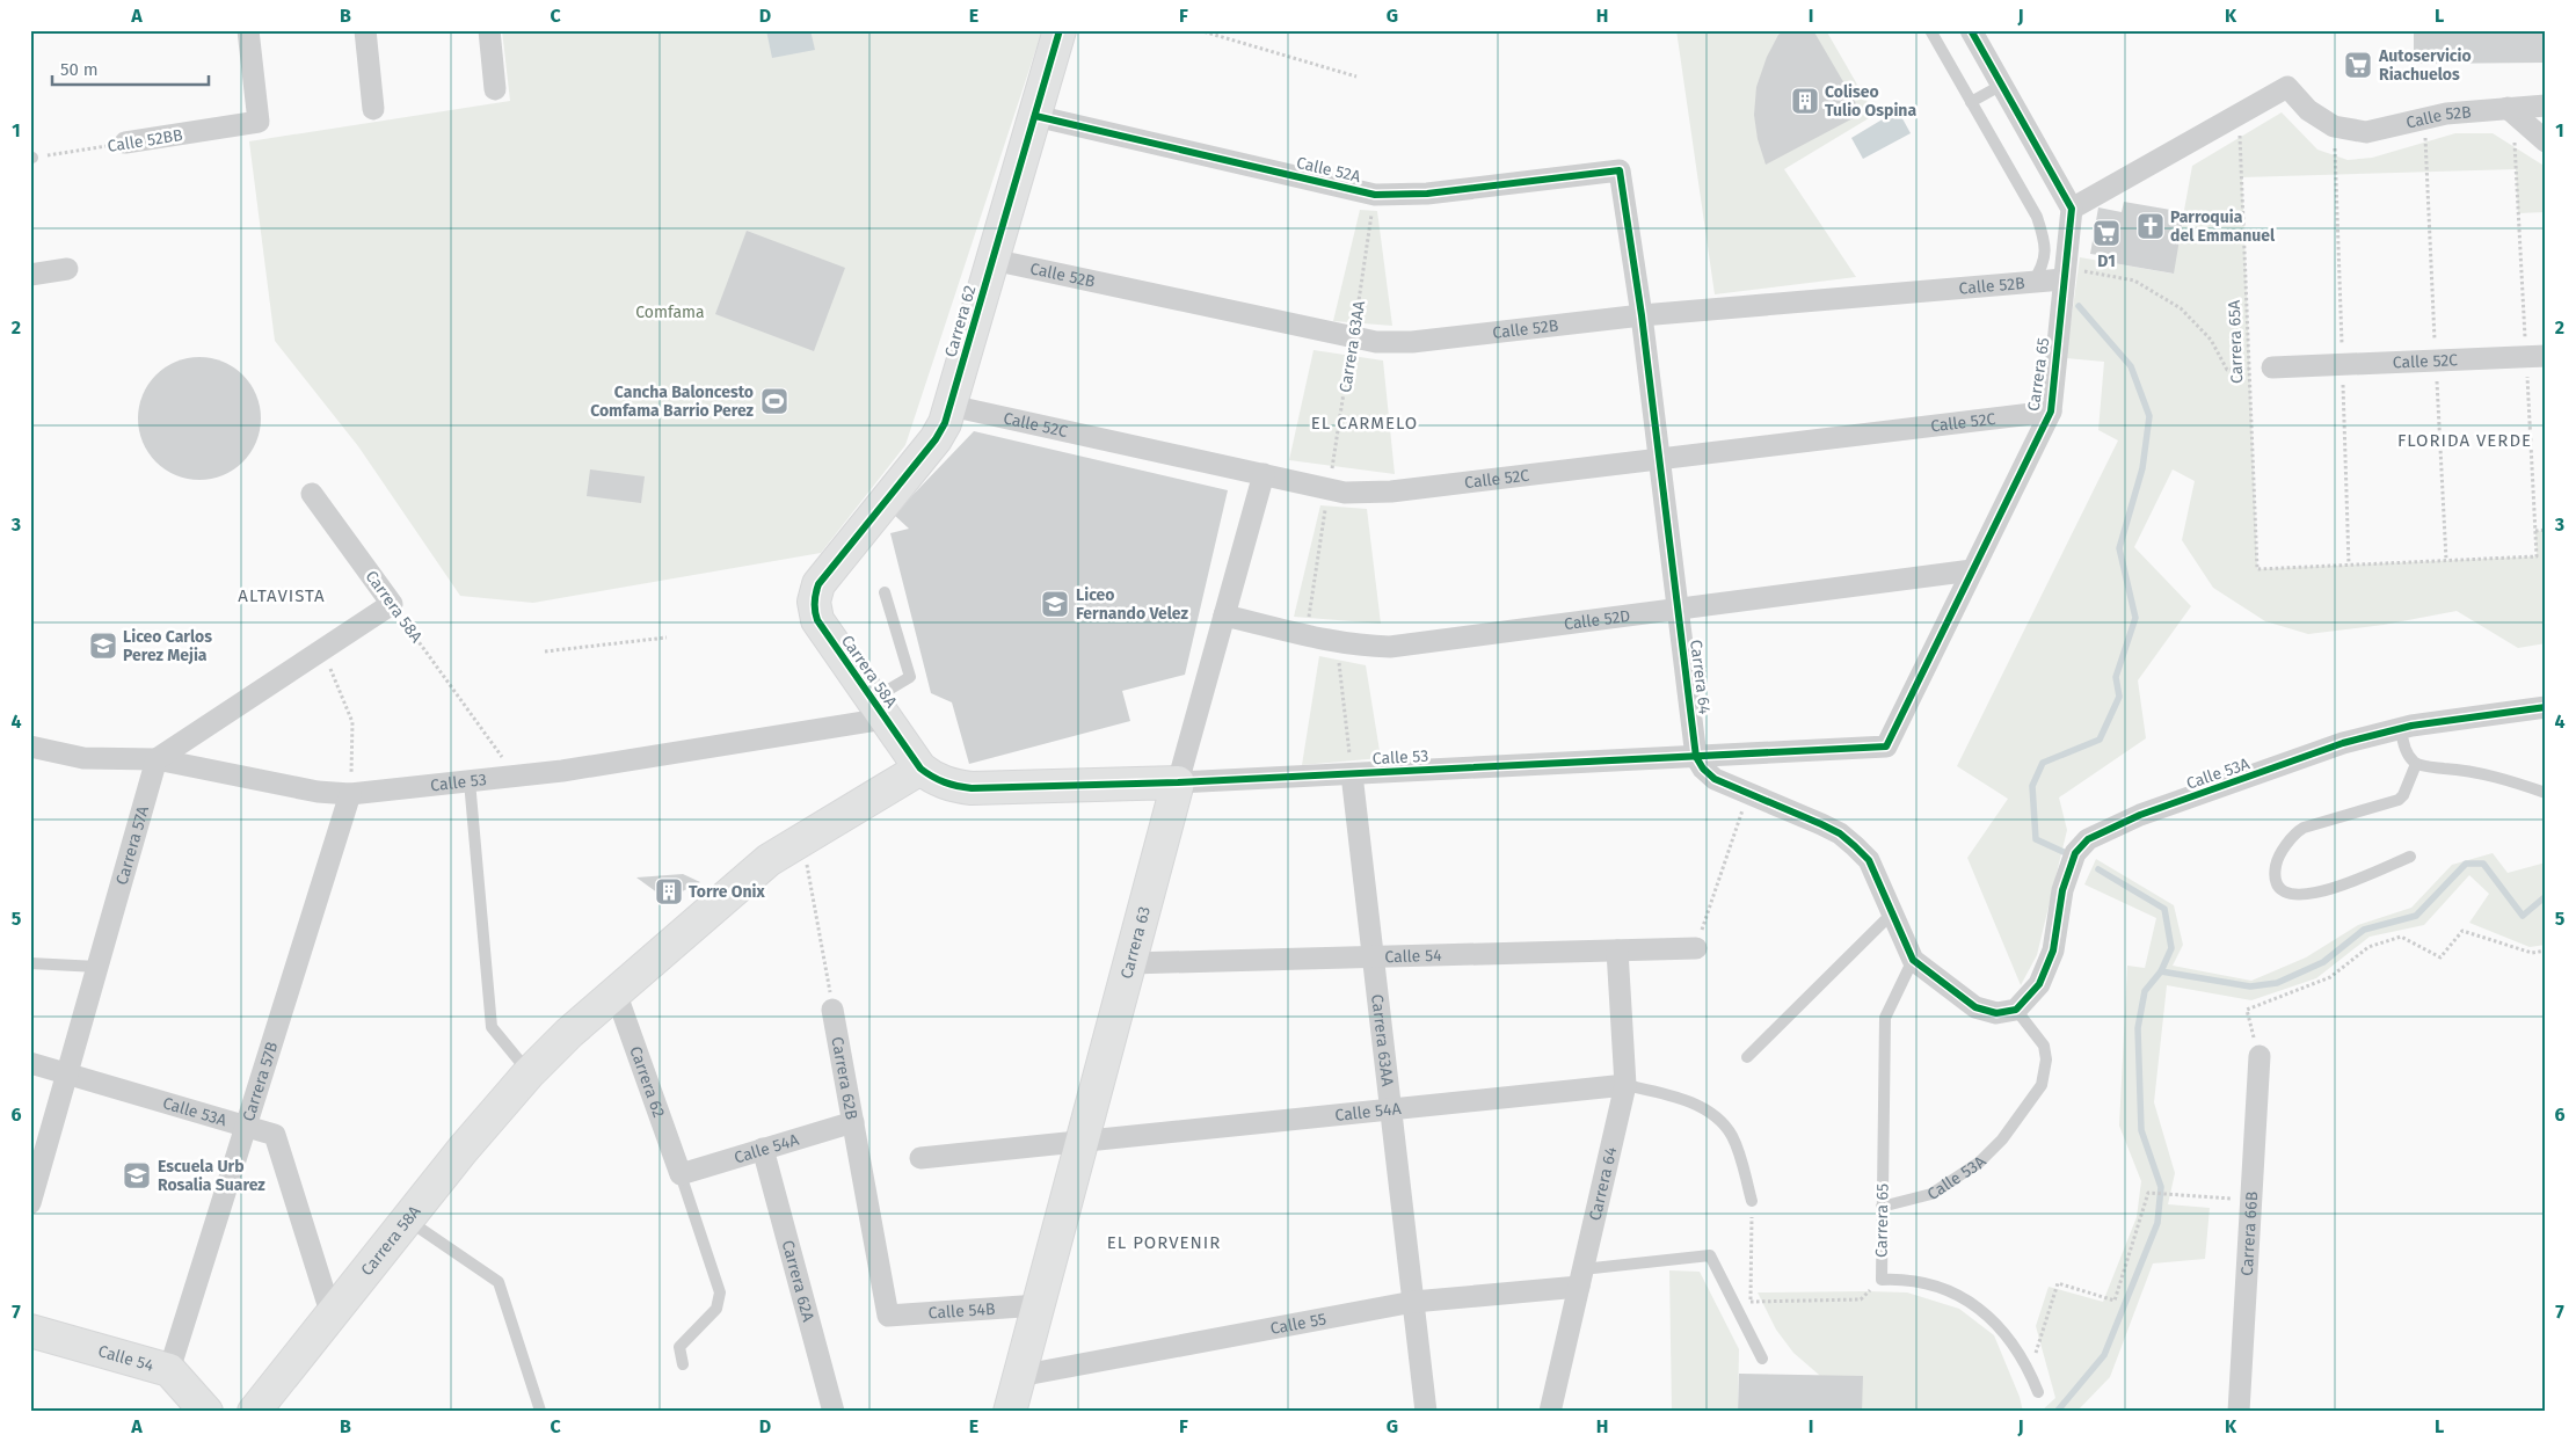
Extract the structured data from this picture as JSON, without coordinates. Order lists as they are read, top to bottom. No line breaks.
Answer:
{"streets":{"street":["Calle 52B","Calle 52BB","Calle 52A","Carrera 62","Carrera 63AA","Calle 52C","Carrera 65","Carrera 58A","Calle 52D","Carrera 64","Calle 53","Calle 53A","Carrera 57A","Carrera 63","Calle 54","Carrera 62B","Carrera 57B","Calle 54A","Carrera 66B","Carrera 62A","Calle 54B","Calle 55"],"path":["Carrera 65A"]},"crossings":[["Calle 52B","Carrera 62"],["Calle 52B","Carrera 65A"],["Calle 52B","Carrera 63AA"],["Calle 52B","Carrera 65"],["Calle 52B","Carrera 64"],["Calle 52A","Carrera 62"],["Calle 52A","Carrera 63AA"],["Calle 52A","Carrera 64"],["Carrera 62","Calle 52C"],["Carrera 62","Carrera 58A"],["Carrera 62","Calle 54A"],["Carrera 63AA","Calle 52C"],["Carrera 63AA","Calle 52D"],["Carrera 63AA","Calle 53"],["Carrera 63AA","Calle 54"],["Carrera 63AA","Calle 54A"],["Carrera 63AA","Calle 55"],["Calle 52C","Carrera 65"],["Calle 52C","Carrera 64"],["Calle 52C","Carrera 63"],["Carrera 65","Calle 52D"],["Carrera 65","Calle 53"],["Carrera 65","Calle 53A"],["Carrera 58A","Calle 53"],["Carrera 58A","Calle 53A"],["Calle 52D","Carrera 64"],["Calle 52D","Carrera 63"],["Carrera 64","Calle 53"],["Carrera 64","Calle 54"],["Carrera 64","Calle 54A"],["Carrera 64","Calle 55"],["Calle 53","Carrera 57A"],["Calle 53","Carrera 63"],["Calle 53","Carrera 57B"],["Calle 53A","Carrera 57A"],["Calle 53A","Carrera 57B"],["Carrera 63","Calle 54"],["Carrera 63","Calle 54A"],["Carrera 63","Calle 54B"],["Carrera 63","Calle 55"],["Calle 54","Carrera 57B"],["Carrera 62B","Calle 54A"],["Carrera 62B","Calle 54B"],["Calle 54A","Carrera 62A"]],"districts":["EL CARMELO","FLORIDA VERDE","ALTAVISTA","EL PORVENIR"],"parks":["Comfama"],"places":{"supermarket":["Autoservicio Riachuelos","D1"],"building":["Coliseo Tulio Ospina","Torre Onix"],"church":["Parroquia del Emmanuel"],"sports":["Cancha Baloncesto Comfama Barrio Perez"],"school or university":["Liceo Fernando Velez","Liceo Carlos Perez Mejia","Escuela Urb Rosalia Suarez"]},"scale_bar":"50 m","grid":{"columns":["A","B","C","D","E","F","G","H","I","J","K","L"],"rows":["1","2","3","4","5","6","7"]}}
